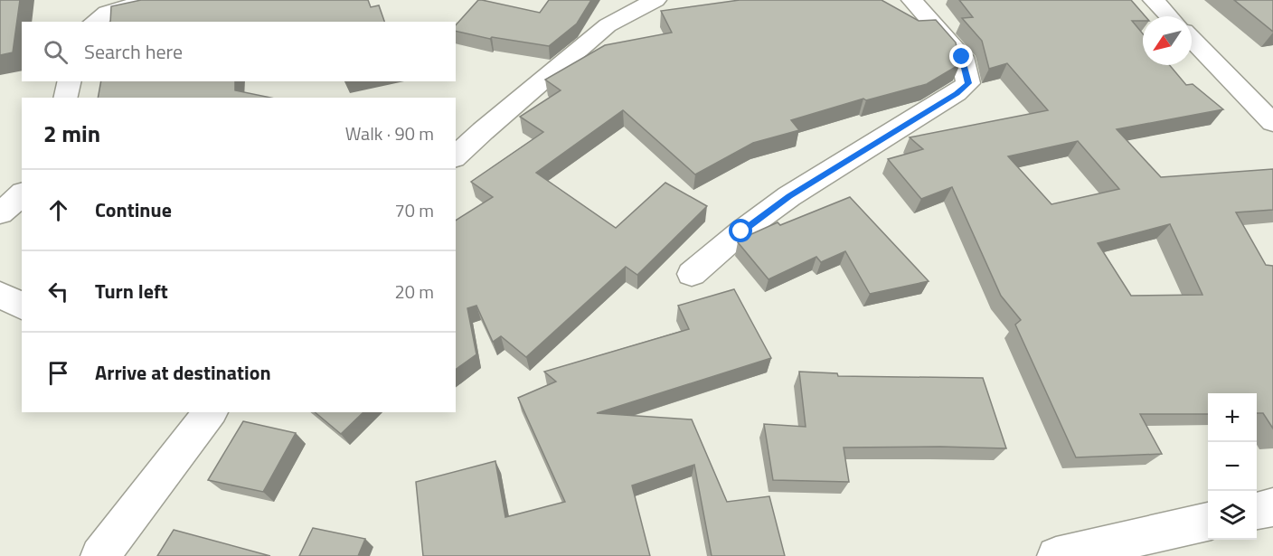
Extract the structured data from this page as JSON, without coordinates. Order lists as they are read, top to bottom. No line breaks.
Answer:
{"north":"bottom left","page":{"search":"Search here","heading":["2 min","Walk · 90 m"],"list":[["Continue","70 m"],["Turn left","20 m"],"Arrive at destination"],"map_buttons":["+","−"]}}
